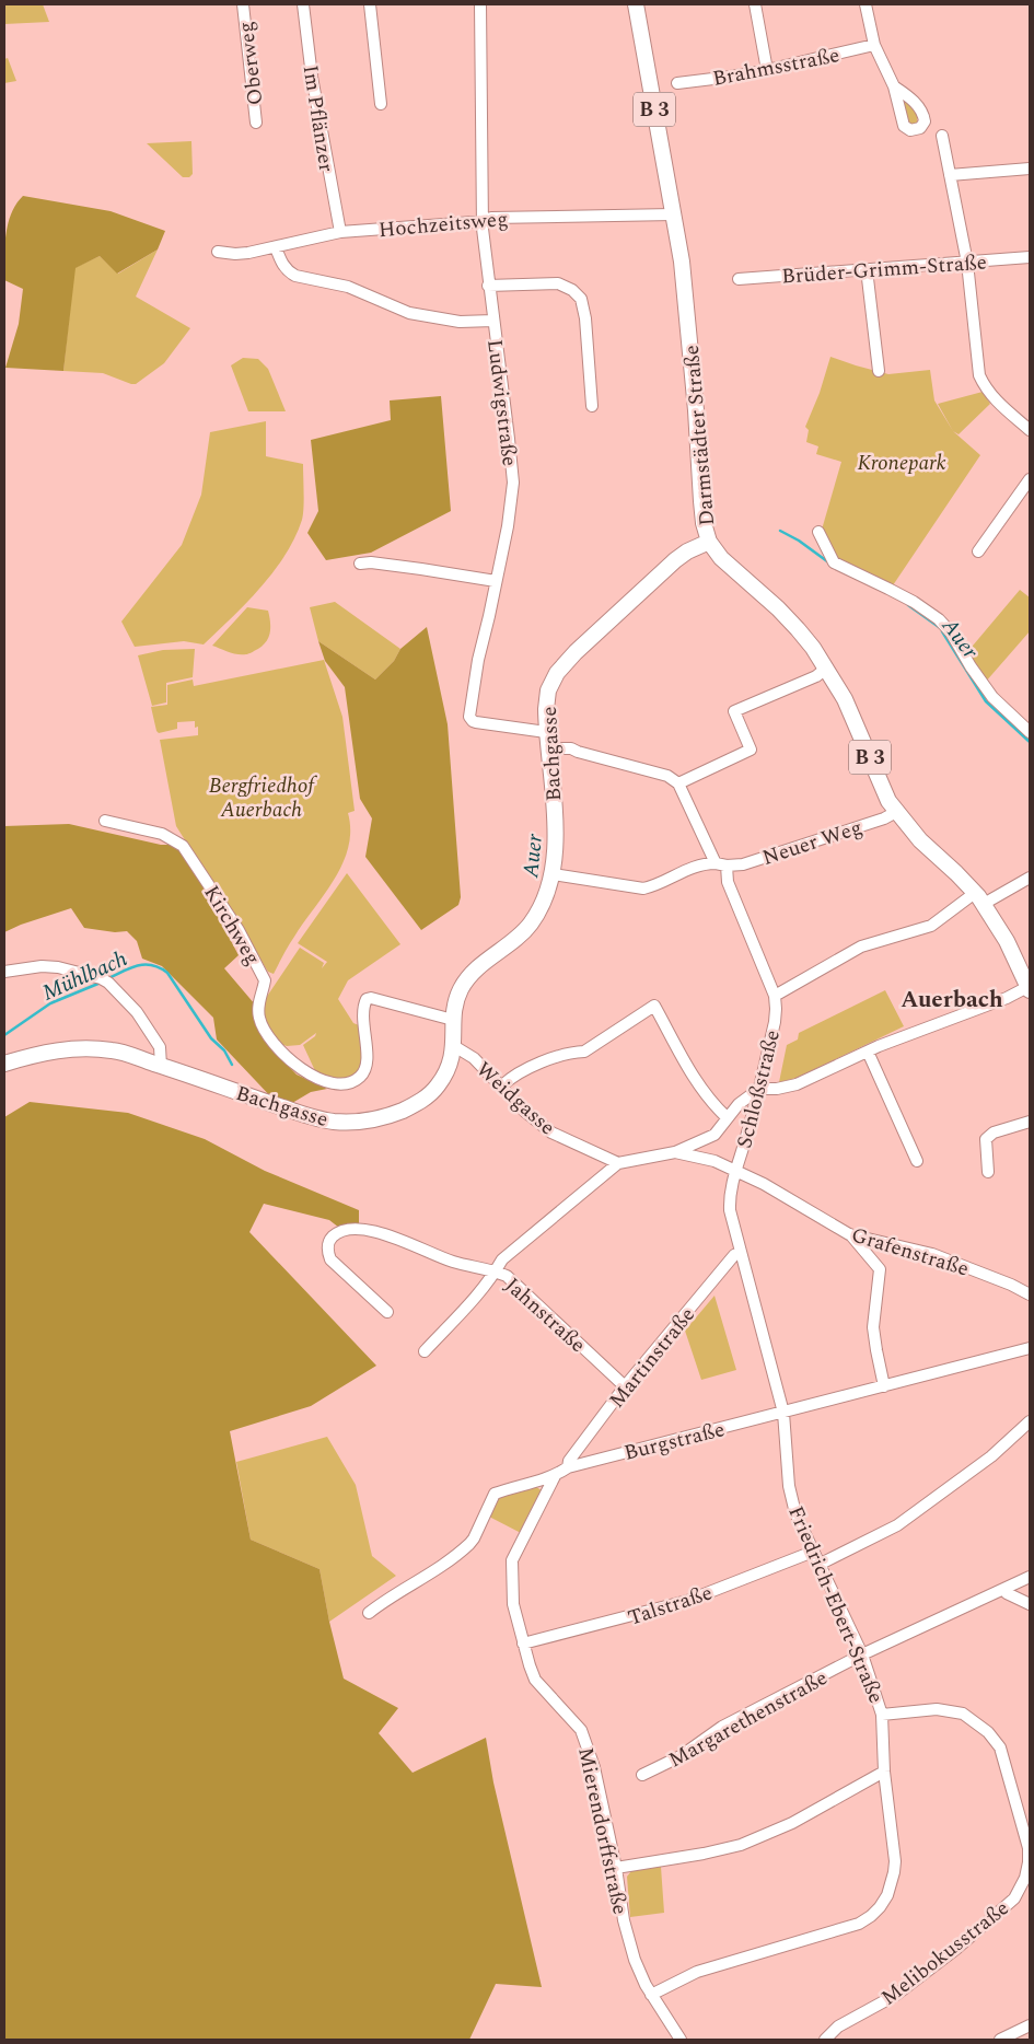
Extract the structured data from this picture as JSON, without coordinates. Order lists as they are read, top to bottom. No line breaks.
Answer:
{"streets":{"main road":["B 3","Darmstädter Straße","Bachgasse"],"street":["Oberweg","Brahmsstraße","Im Pflänzer","Hochzeitsweg","Brüder-Grimm-Straße","Ludwigstraße","Neuer Weg","Kirchweg","Schloßstraße","Weidgasse","Grafenstraße","Jahnstraße","Martinstraße","Burgstraße","Talstraße","Friedrich-Ebert-Straße","Margarethenstraße","Mierendorffstraße","Melibokusstraße"]},"crossings":[["Im Pflänzer","Hochzeitsweg"],["Hochzeitsweg","Ludwigstraße"],["Hochzeitsweg","Darmstädter Straße"],["Ludwigstraße","Bachgasse"],["Darmstädter Straße","Bachgasse"],["Darmstädter Straße","Neuer Weg"],["Bachgasse","Neuer Weg"],["Bachgasse","Kirchweg"],["Bachgasse","Weidgasse"],["Neuer Weg","Schloßstraße"],["Schloßstraße","Grafenstraße"],["Schloßstraße","Martinstraße"],["Schloßstraße","Burgstraße"],["Schloßstraße","Friedrich-Ebert-Straße"],["Jahnstraße","Martinstraße"],["Martinstraße","Burgstraße"],["Burgstraße","Friedrich-Ebert-Straße"],["Burgstraße","Mierendorffstraße"],["Talstraße","Friedrich-Ebert-Straße"],["Talstraße","Mierendorffstraße"],["Friedrich-Ebert-Straße","Margarethenstraße"],["Friedrich-Ebert-Straße","Mierendorffstraße"],["Friedrich-Ebert-Straße","Melibokusstraße"]],"districts":["Auerbach"],"water":["Auer","Mühlbach"],"parks":["Kronepark","Bergfriedhof Auerbach"]}
